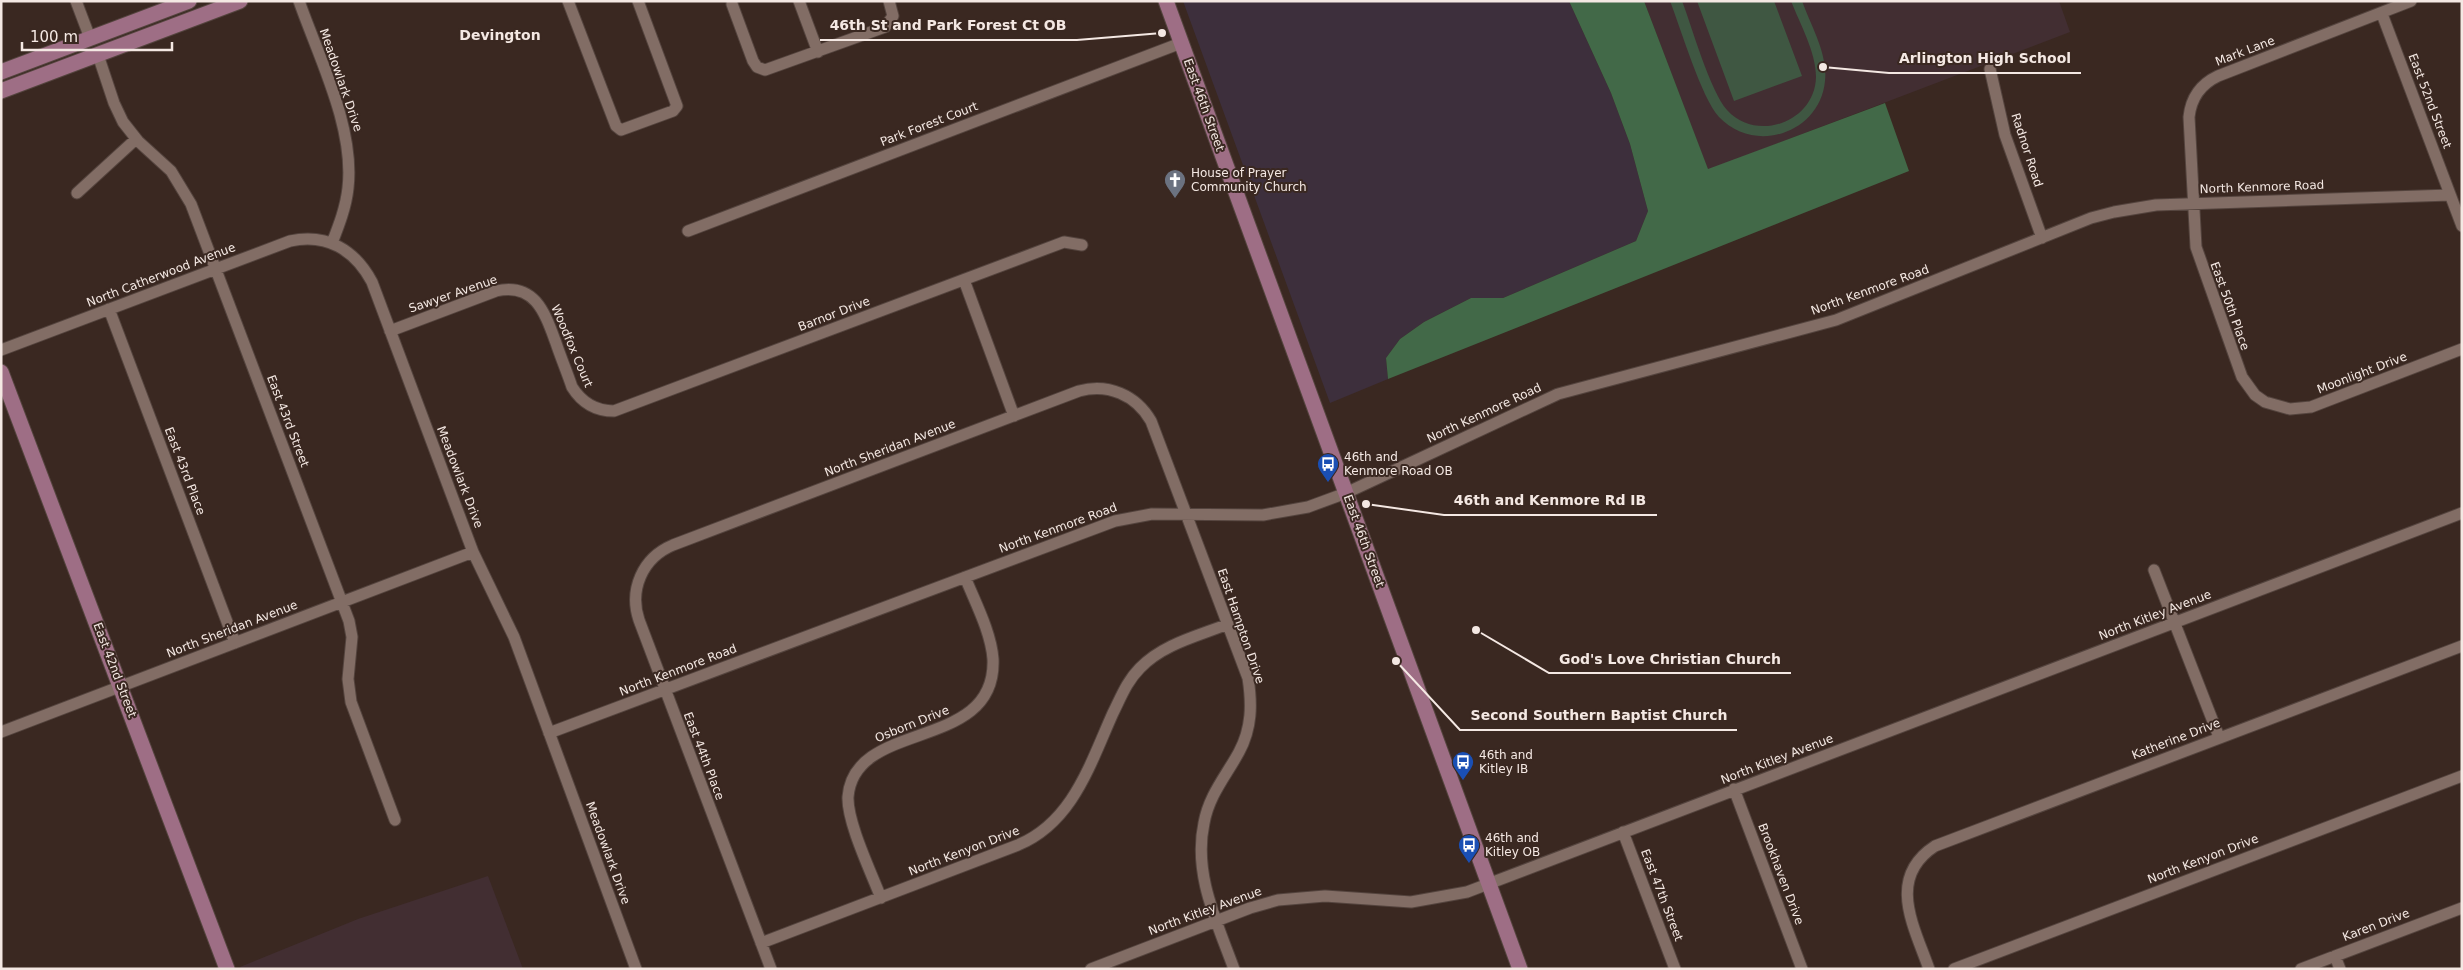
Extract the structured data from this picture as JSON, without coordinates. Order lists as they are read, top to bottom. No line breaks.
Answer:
{"streets":{"main road":["East 46th Street","East 42nd Street"],"street":["Mark Lane","Meadowlark Drive","East 52nd Street","Park Forest Court","Radnor Road","North Kenmore Road","North Catherwood Avenue","Sawyer Avenue","East 50th Place","Barnor Drive","Woodfox Court","Moonlight Drive","East 43rd Street","North Sheridan Avenue","East 43rd Place","North Kitley Avenue","East Hampton Drive","Osborn Drive","Katherine Drive","East 44th Place","North Kenyon Drive","Brookhaven Drive","East 47th Street","Karen Drive"]},"crossings":[["Mark Lane","East 52nd Street"],["Mark Lane","North Kenmore Road"],["Mark Lane","East 50th Place"],["Meadowlark Drive","North Kenmore Road"],["Meadowlark Drive","North Catherwood Avenue"],["Meadowlark Drive","Sawyer Avenue"],["Meadowlark Drive","North Sheridan Avenue"],["East 52nd Street","North Kenmore Road"],["East 46th Street","Park Forest Court"],["East 46th Street","North Kenmore Road"],["East 46th Street","North Kitley Avenue"],["Radnor Road","North Kenmore Road"],["North Kenmore Road","East 50th Place"],["North Kenmore Road","East Hampton Drive"],["North Kenmore Road","Osborn Drive"],["North Kenmore Road","East 44th Place"],["North Catherwood Avenue","East 43rd Street"],["North Catherwood Avenue","East 43rd Place"],["Sawyer Avenue","Woodfox Court"],["East 50th Place","Moonlight Drive"],["Barnor Drive","Woodfox Court"],["East 43rd Street","North Sheridan Avenue"],["North Sheridan Avenue","East 43rd Place"],["North Sheridan Avenue","East Hampton Drive"],["North Sheridan Avenue","East 42nd Street"],["North Sheridan Avenue","East 44th Place"],["North Kitley Avenue","East Hampton Drive"],["North Kitley Avenue","Brookhaven Drive"],["North Kitley Avenue","East 47th Street"],["East Hampton Drive","North Kenyon Drive"],["Osborn Drive","North Kenyon Drive"],["East 44th Place","North Kenyon Drive"]],"districts":["Devington"],"places":{"other":["46th St and Park Forest Ct OB","Arlington High School","46th and Kenmore Rd IB","God's Love Christian Church","Second Southern Baptist Church"],"church":["House of Prayer Community Church"],"bus stop":["46th and Kenmore Road OB","46th and Kitley IB","46th and Kitley OB"]},"scale_bar":"100 m"}
